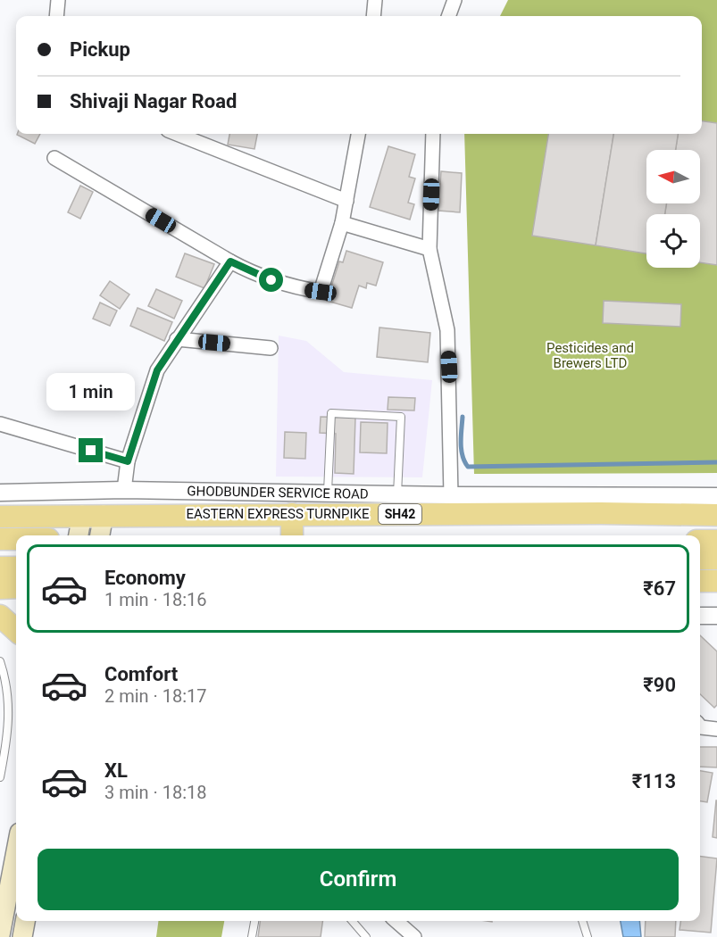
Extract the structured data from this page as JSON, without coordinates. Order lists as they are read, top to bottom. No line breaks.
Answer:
{"streets":{"main road":["EASTERN EXPRESS TURNPIKE","SH42"],"street":["GHODBUNDER SERVICE ROAD"]},"crossings":[["GHODBUNDER SERVICE ROAD","EASTERN EXPRESS TURNPIKE"]],"parks":["Pesticides and Brewers LTD"],"north":"left","page":{"banner":["Pickup","Shivaji Nagar Road"],"bubble":"1 min","list":[{"name":"Economy","note":"1 min · 18:16","value":"₹67"},{"name":"Comfort","note":"2 min · 18:17","value":"₹90"},{"name":"XL","note":"3 min · 18:18","value":"₹113"}],"buttons":"Confirm"}}
